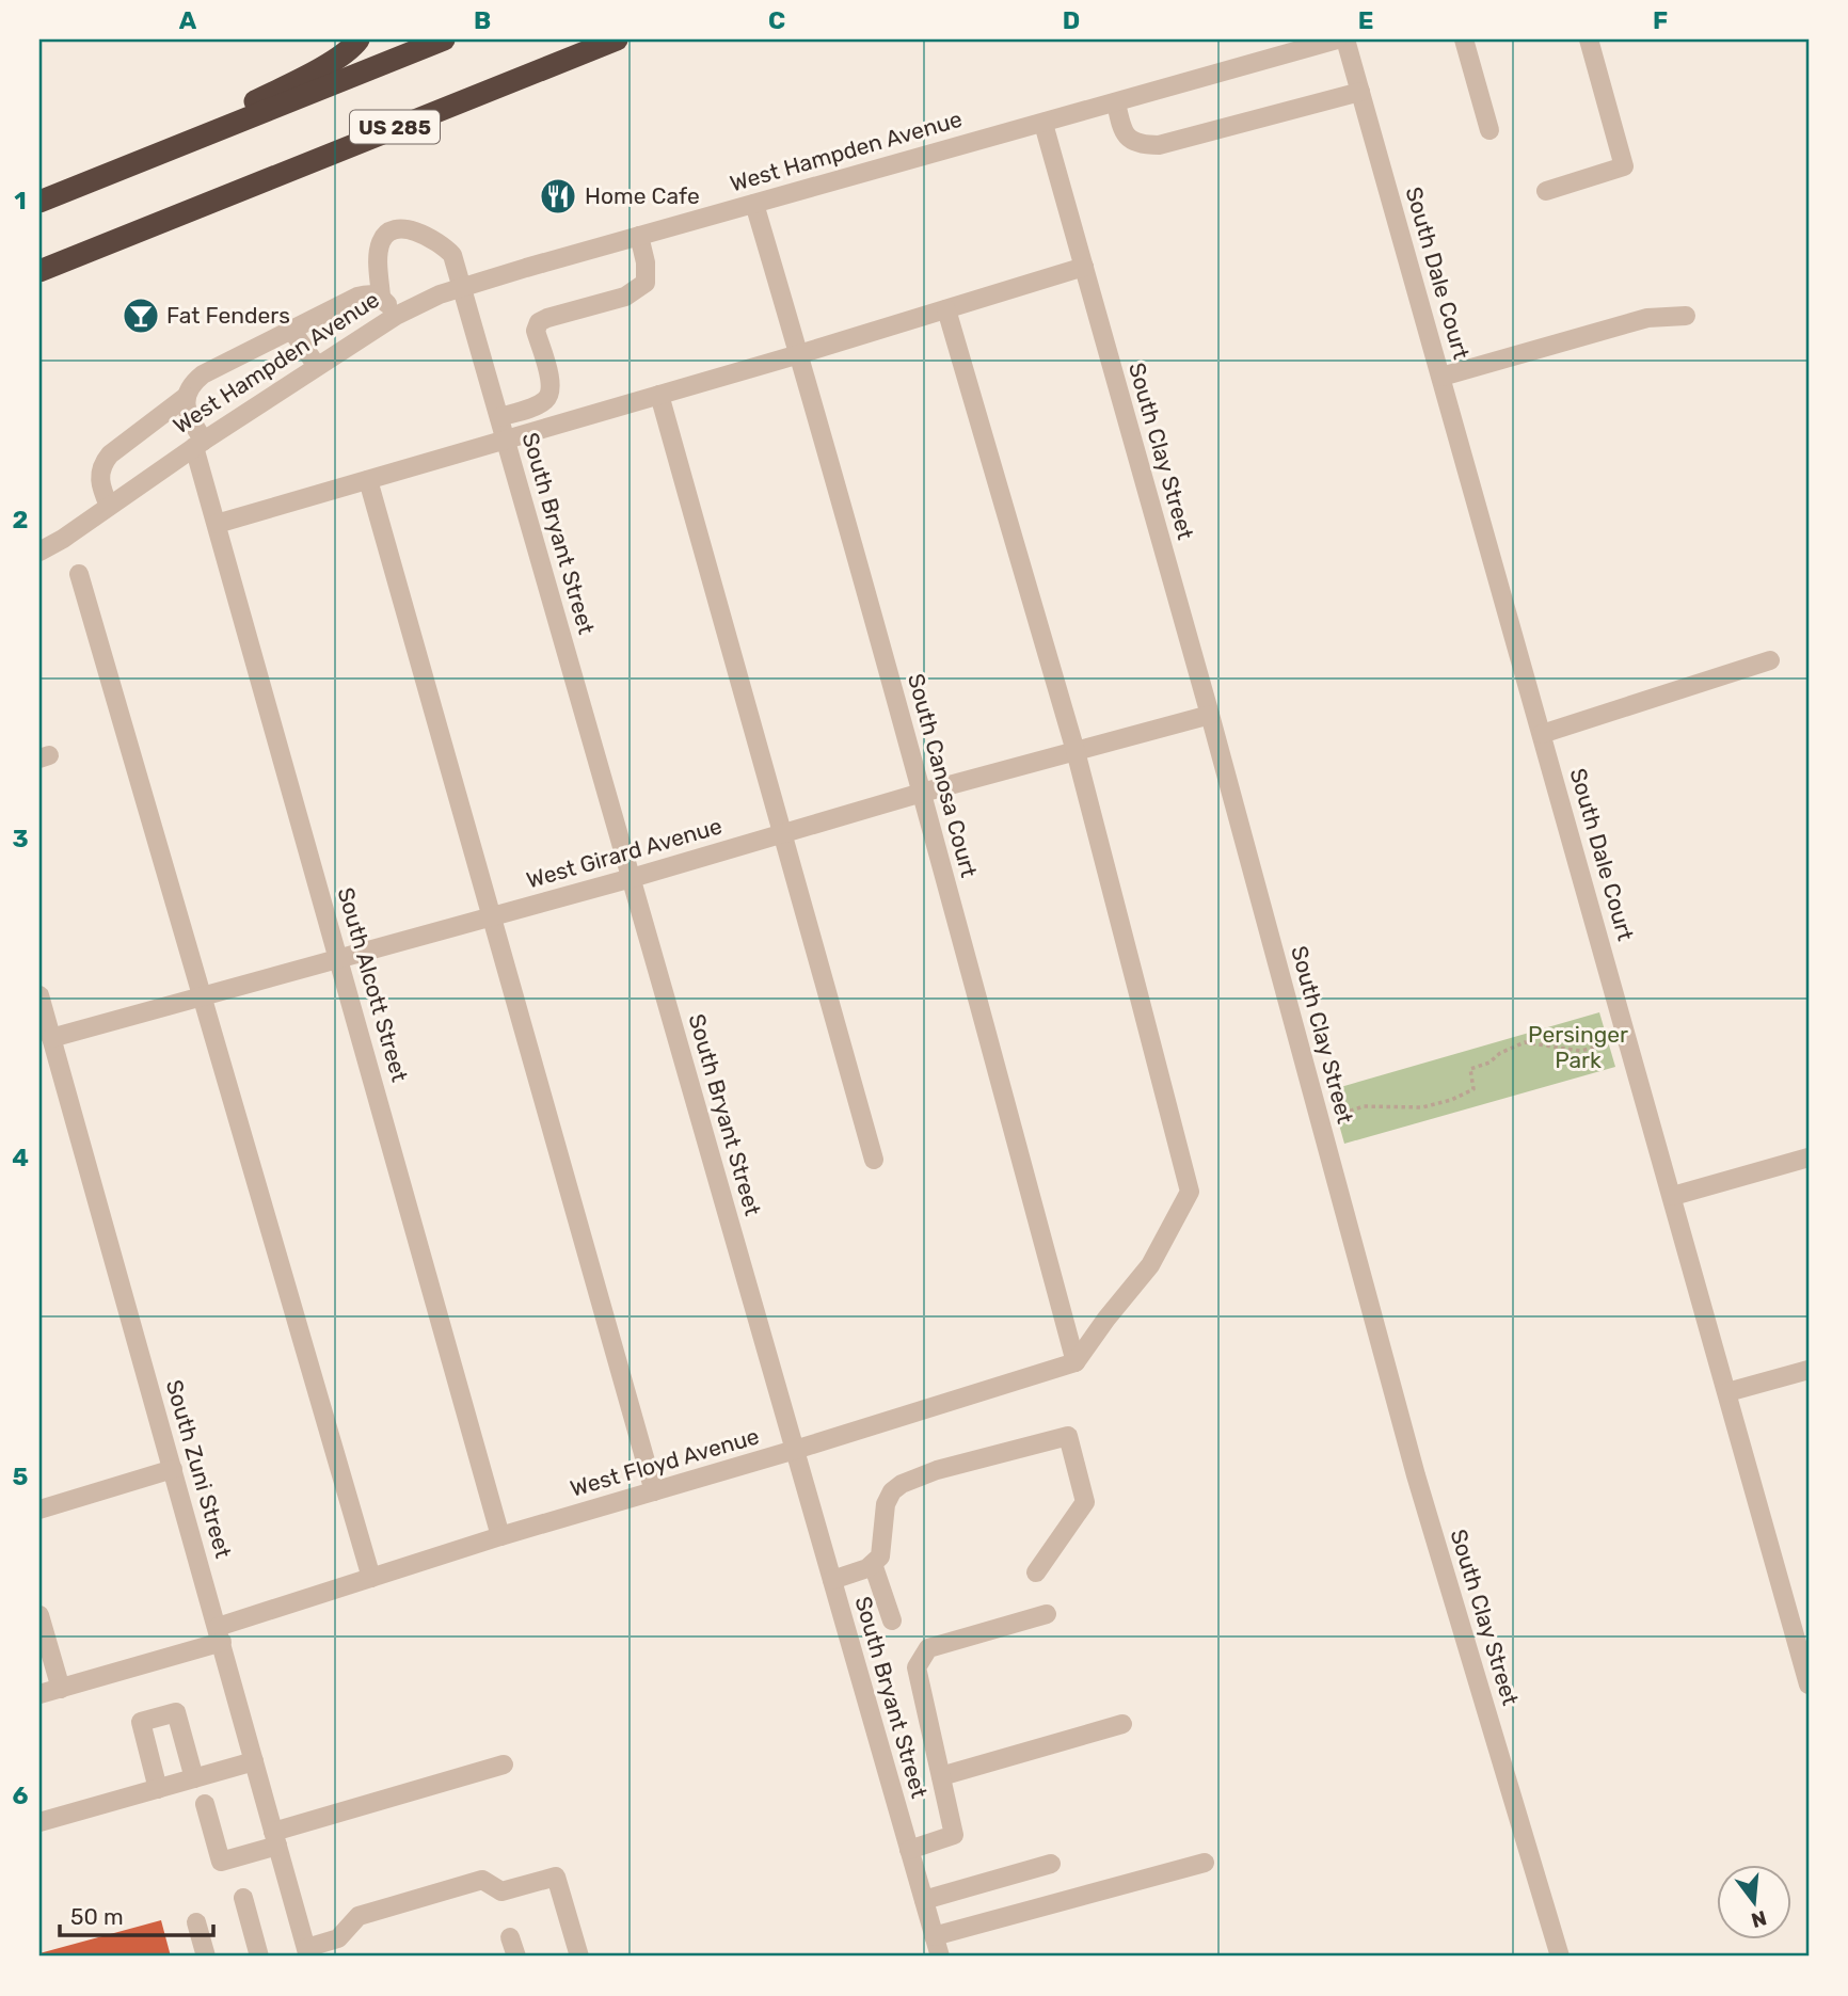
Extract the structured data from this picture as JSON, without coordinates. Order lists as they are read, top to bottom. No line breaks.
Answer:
{"streets":{"highway":["US 285"],"street":["West Hampden Avenue","South Dale Court","South Clay Street","South Bryant Street","South Canosa Court","West Girard Avenue","South Alcott Street","West Floyd Avenue","South Zuni Street"]},"crossings":[["West Hampden Avenue","South Clay Street"],["West Hampden Avenue","South Bryant Street"],["West Hampden Avenue","South Canosa Court"],["West Hampden Avenue","South Alcott Street"],["South Clay Street","West Girard Avenue"],["South Bryant Street","West Girard Avenue"],["South Bryant Street","West Floyd Avenue"],["South Canosa Court","West Girard Avenue"],["South Canosa Court","West Floyd Avenue"],["West Girard Avenue","South Alcott Street"],["West Girard Avenue","South Zuni Street"],["South Alcott Street","West Floyd Avenue"],["West Floyd Avenue","South Zuni Street"]],"parks":["Persinger Park"],"places":{"restaurant":["Home Cafe"],"bar":["Fat Fenders"]},"scale_bar":"50 m","north":"bottom","grid":{"columns":["A","B","C","D","E","F"],"rows":["1","2","3","4","5","6"]}}
